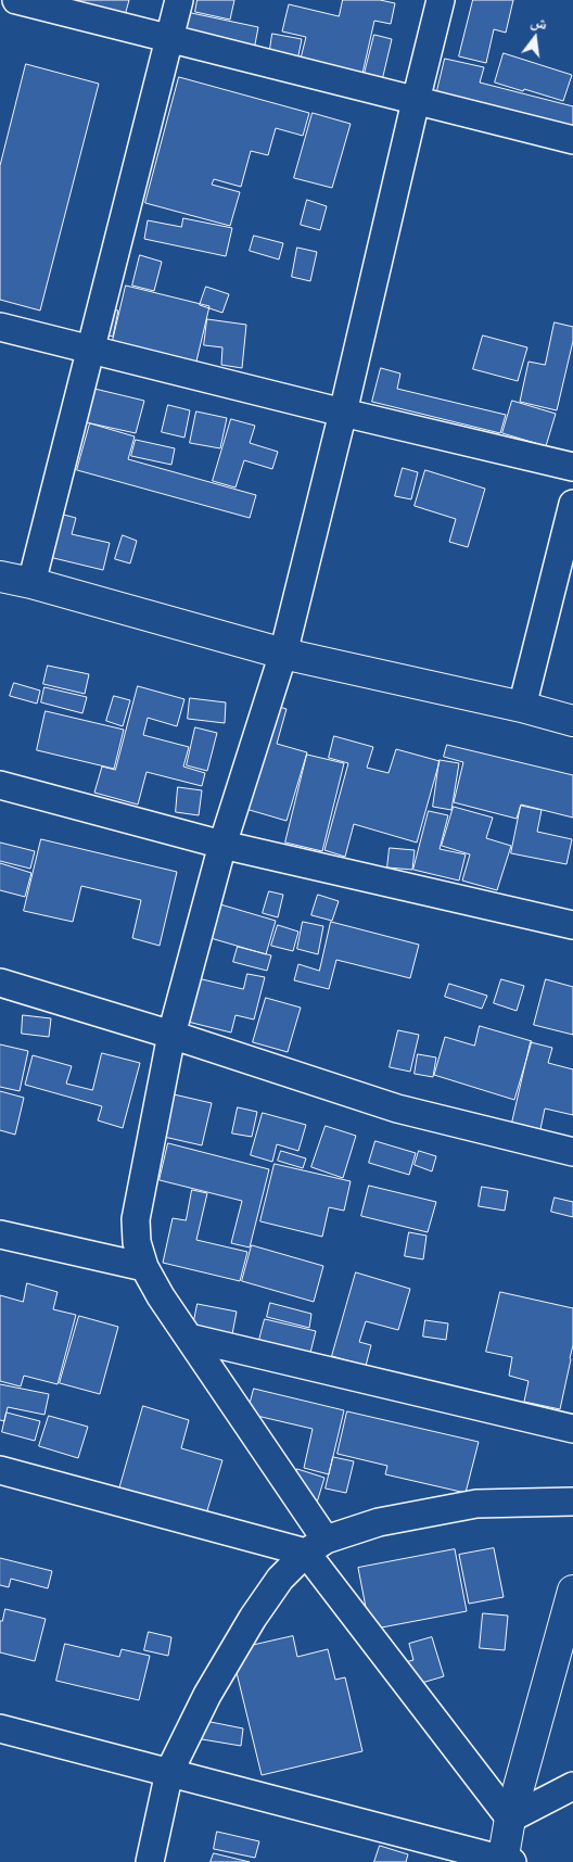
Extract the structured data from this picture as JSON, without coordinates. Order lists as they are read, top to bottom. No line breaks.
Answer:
{"north":"top"}
